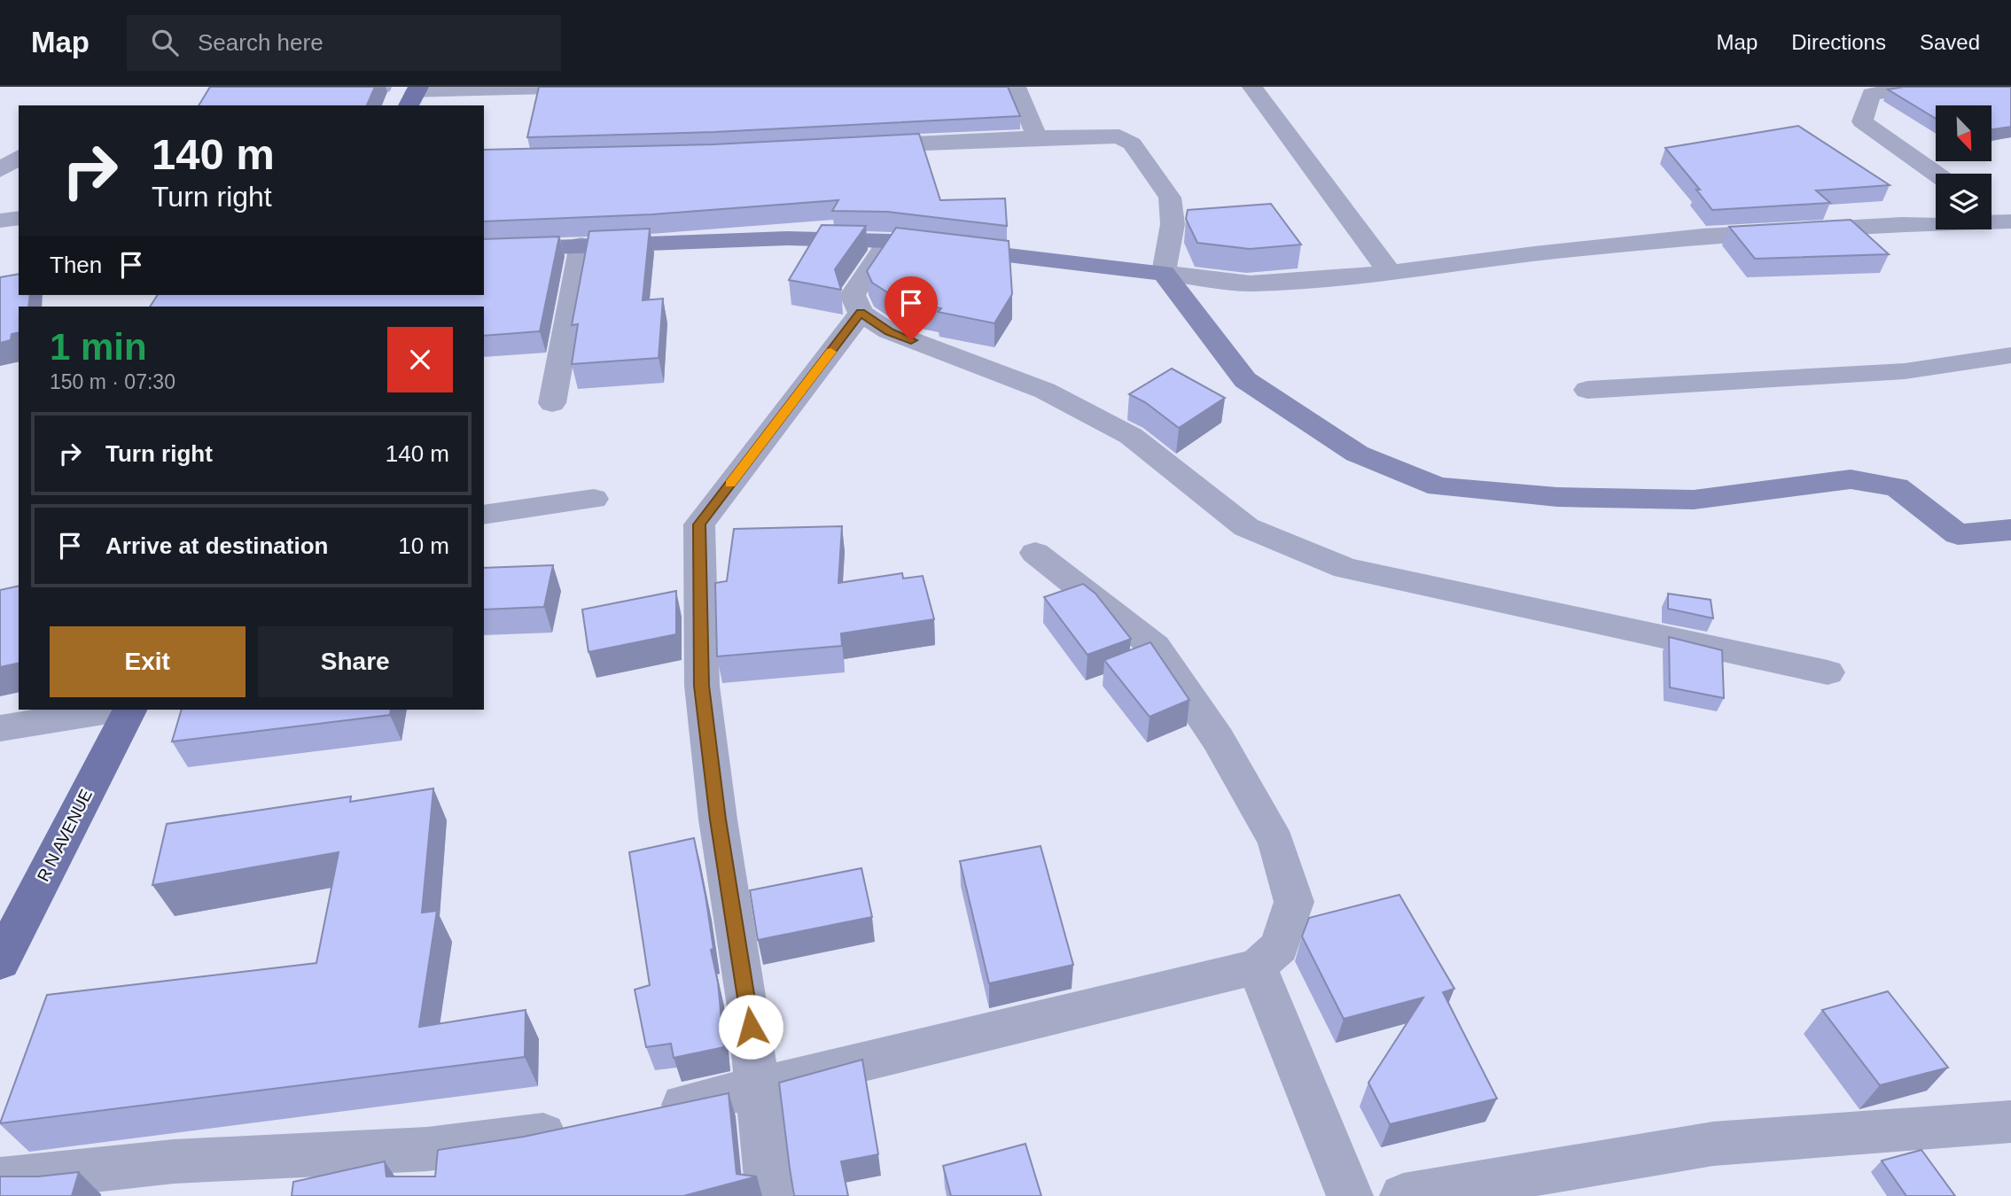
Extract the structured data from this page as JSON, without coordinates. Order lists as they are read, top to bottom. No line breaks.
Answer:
{"streets":{"main road":["R N AVENUE"]},"north":"bottom right","page":{"header":"Map","search":"Search here","nav":["Map","Directions","Saved"],"turn":["140 m","Turn right"],"then":"Then","heading":["1 min","150 m · 07:30"],"list":[{"name":"Turn right","value":"140 m"},{"name":"Arrive at destination","value":"10 m"}],"buttons":["Exit","Share"]}}
